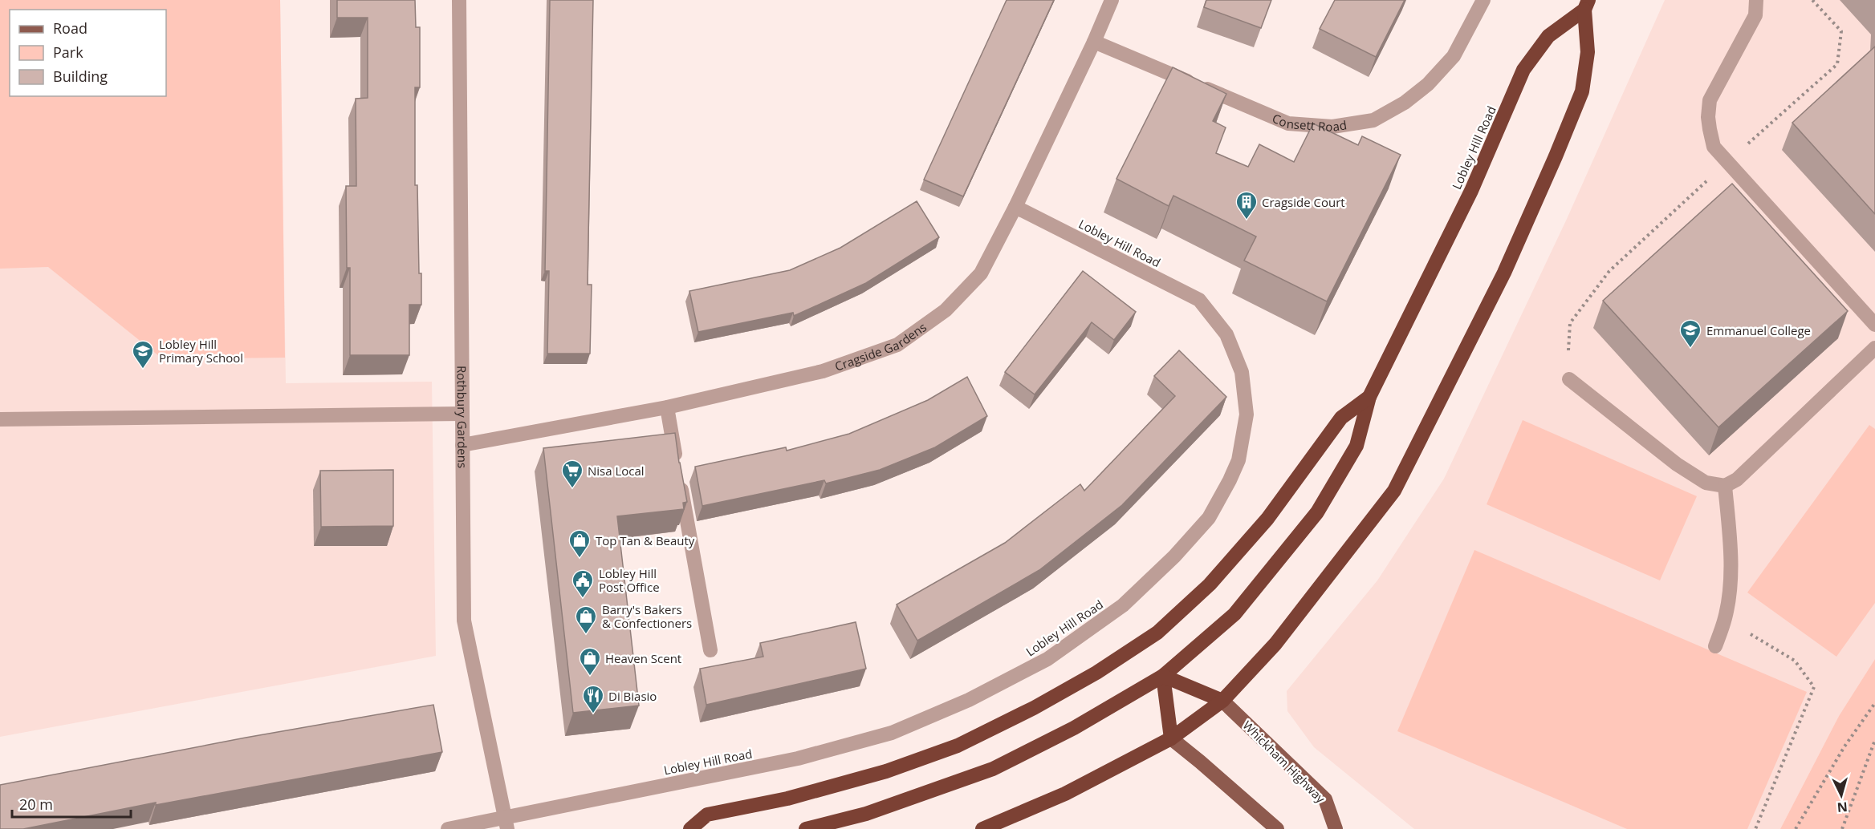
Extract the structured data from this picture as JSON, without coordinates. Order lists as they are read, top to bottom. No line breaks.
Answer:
{"streets":{"highway":["Lobley Hill Road"],"main road":["Whickham Highway"],"street":["Consett Road","Cragside Gardens","Rothbury Gardens"]},"crossings":[["Consett Road","Cragside Gardens"],["Lobley Hill Road","Cragside Gardens"],["Lobley Hill Road","Rothbury Gardens"],["Lobley Hill Road","Whickham Highway"],["Cragside Gardens","Rothbury Gardens"]],"places":{"building":["Cragside Court"],"school or university":["Emmanuel College","Lobley Hill Primary School"],"supermarket":["Nisa Local"],"shop":["Top Tan & Beauty","Barry's Bakers & Confectioners","Heaven Scent"],"public building":["Lobley Hill Post Office"],"restaurant":["Di Biasio"]},"legend":["Road","Park","Building"],"scale_bar":"20 m","north":"bottom"}
